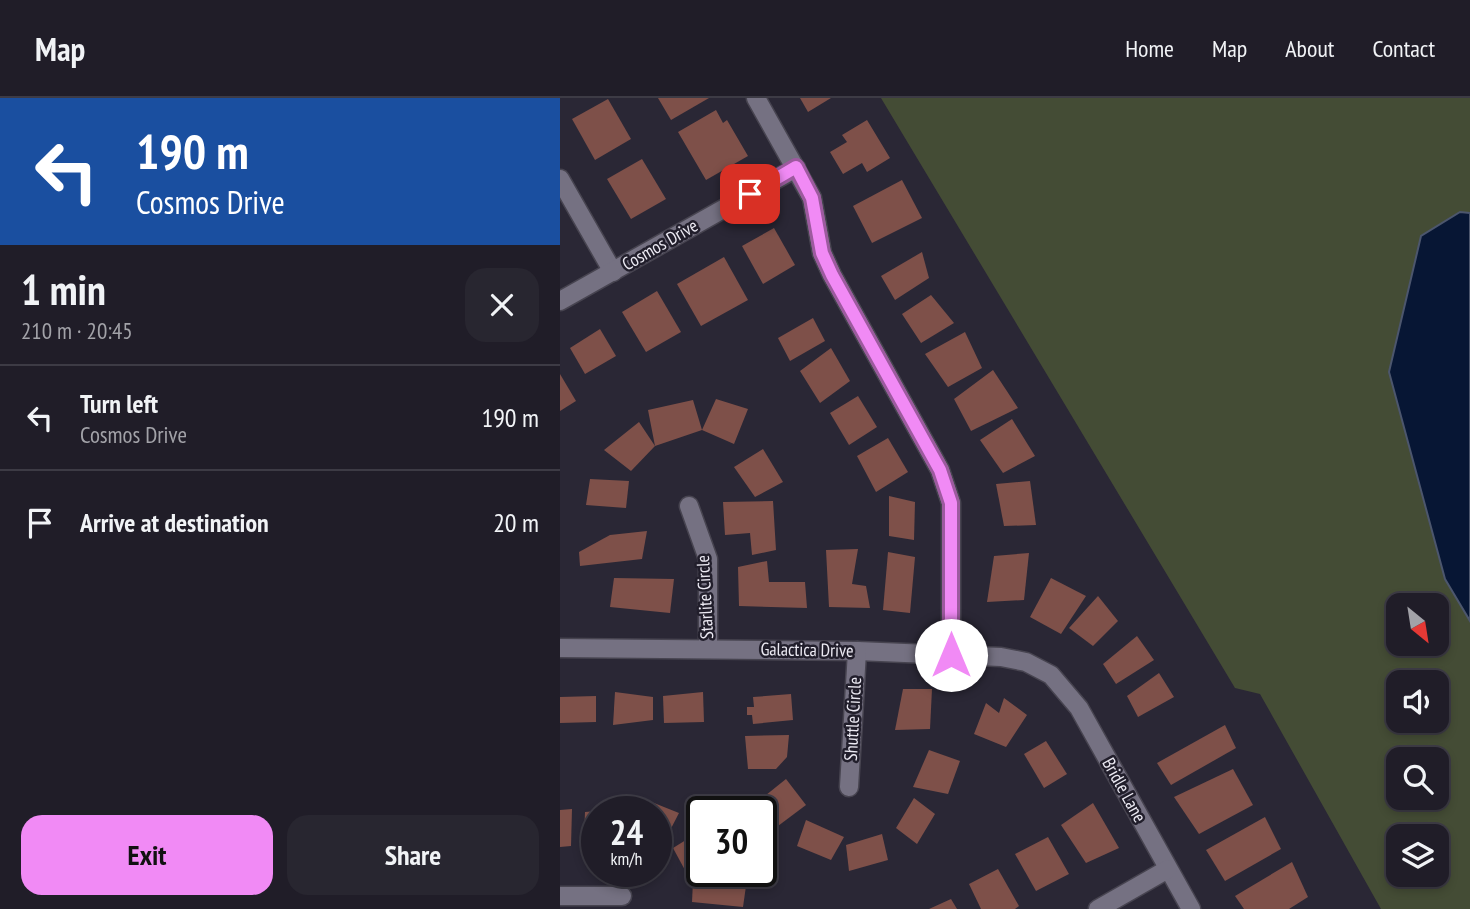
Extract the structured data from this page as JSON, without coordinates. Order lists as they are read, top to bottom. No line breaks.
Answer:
{"streets":{"street":["Cosmos Drive","Starlite Circle","Galactica Drive","Shuttle Circle","Bridle Lane"]},"crossings":[["Starlite Circle","Galactica Drive"],["Galactica Drive","Shuttle Circle"],["Galactica Drive","Bridle Lane"]],"north":"bottom right","page":{"header":"Map","nav":["Home","Map","About","Contact"],"turn":["190 m","Cosmos Drive"],"heading":["1 min","210 m · 20:45"],"list":[{"name":"Turn left","note":"Cosmos Drive","value":"190 m"},{"name":"Arrive at destination","value":"20 m"}],"speed":"24 km/h","limit":"30","buttons":["Exit","Share"]}}
